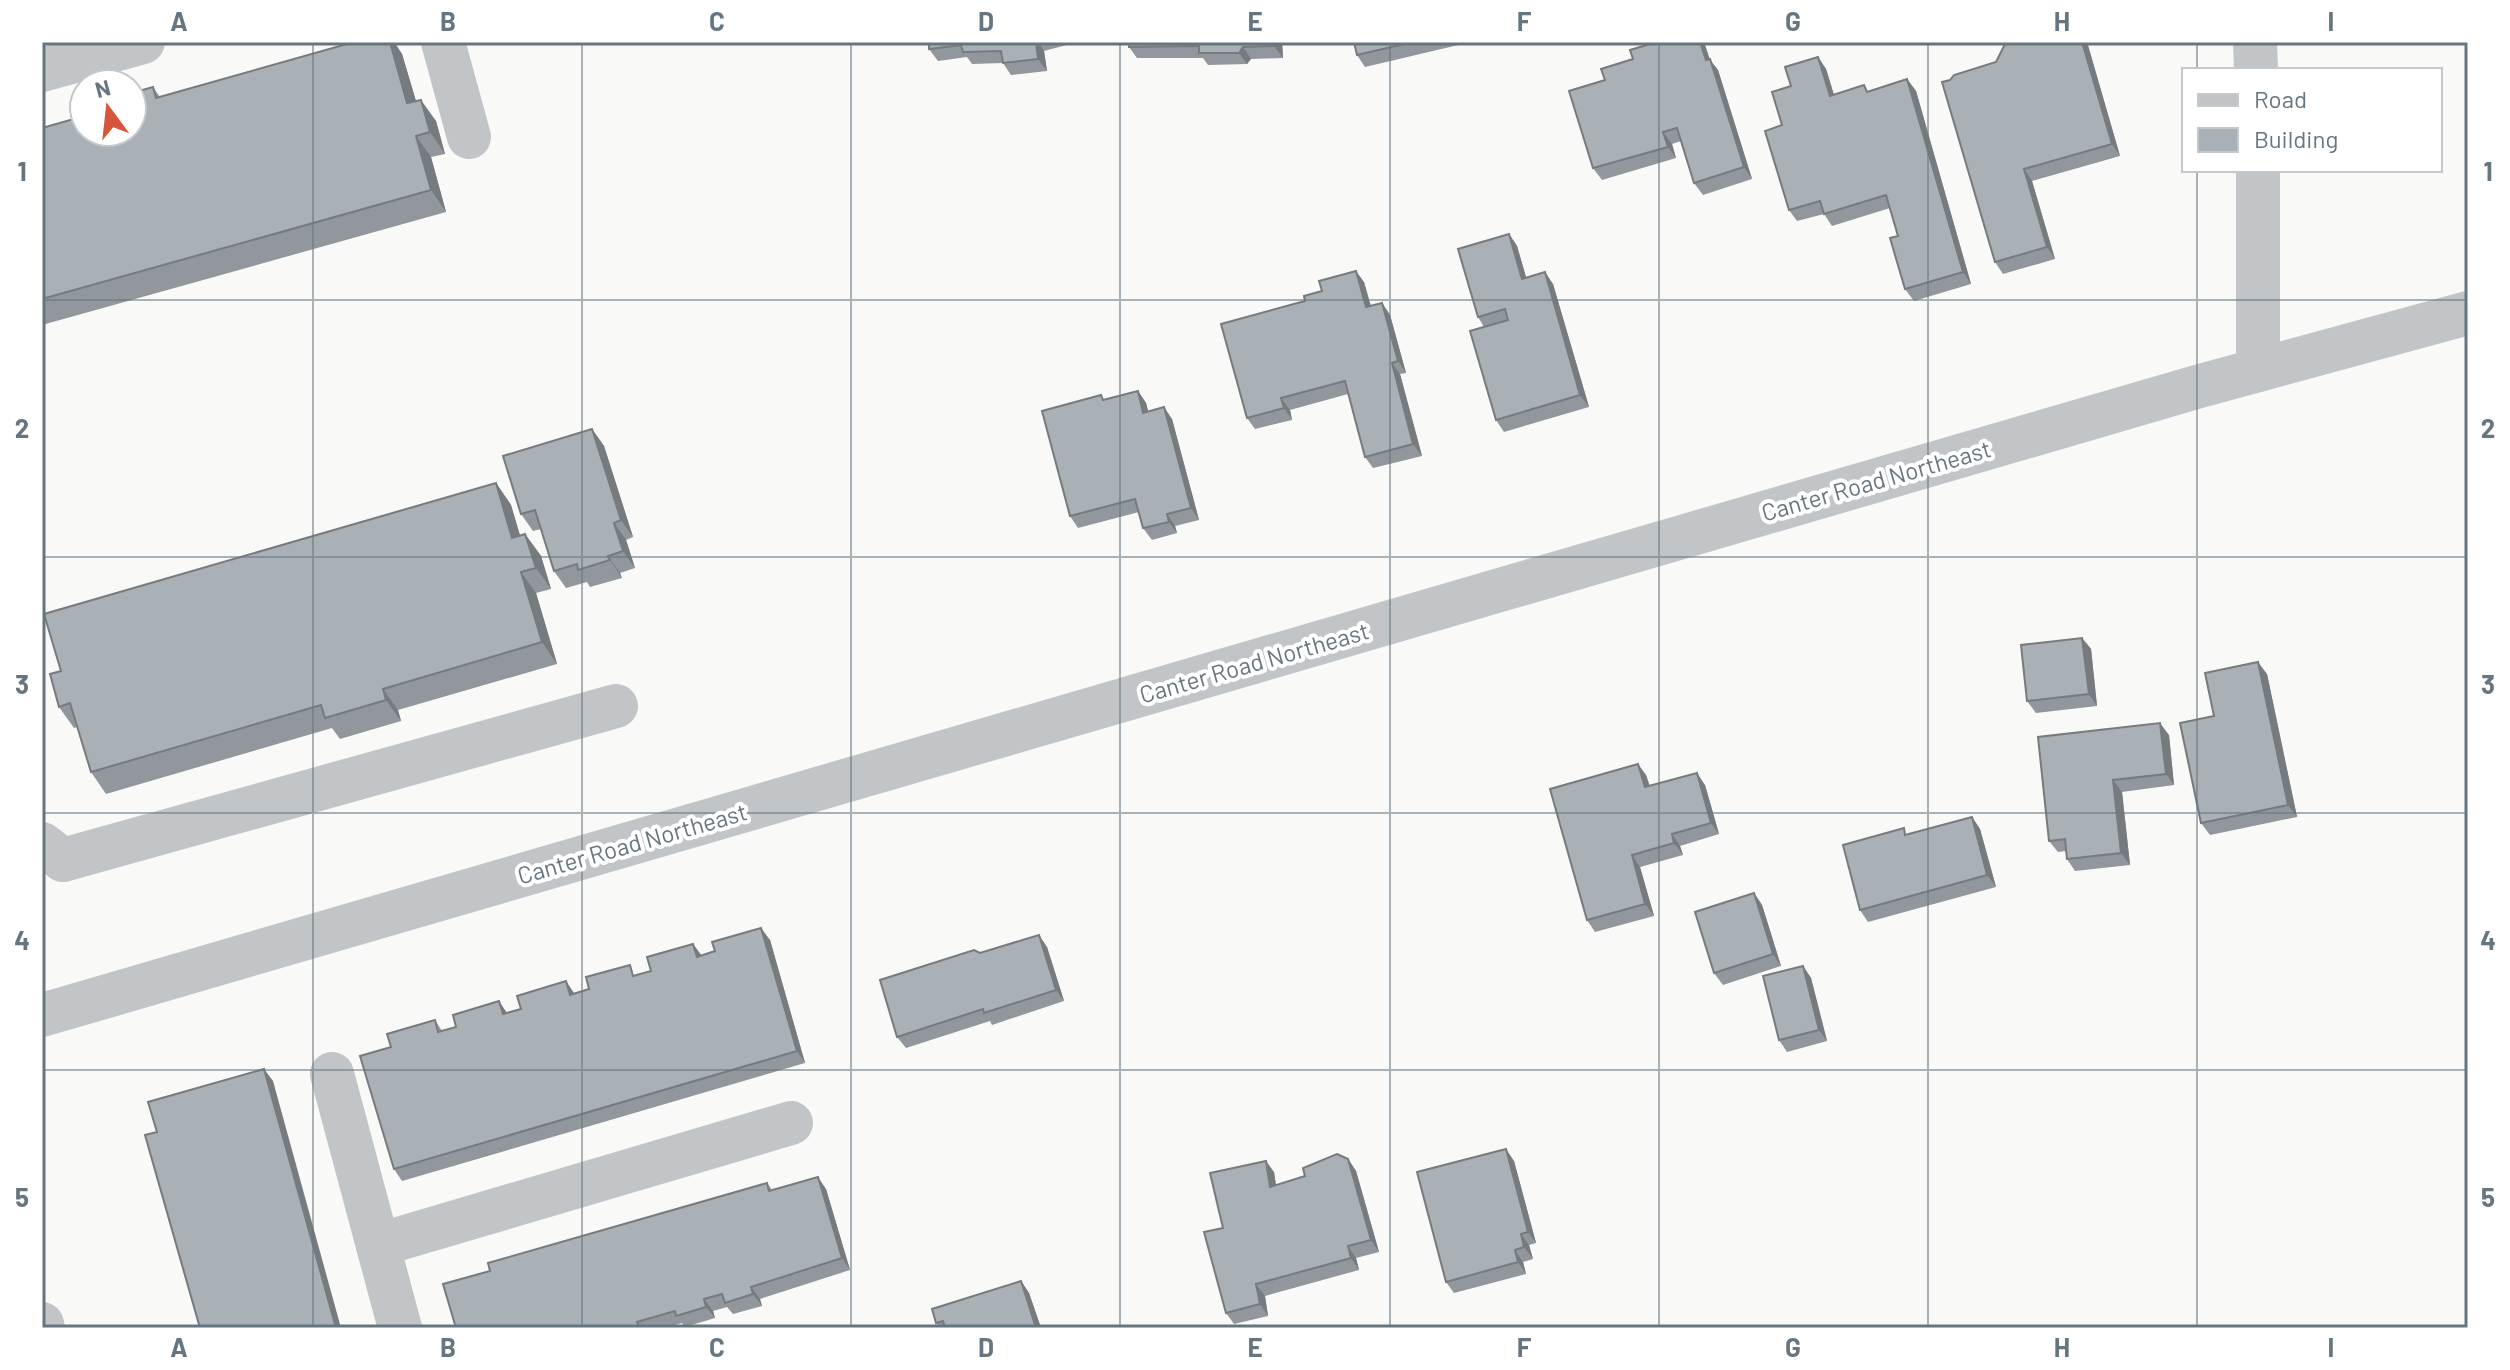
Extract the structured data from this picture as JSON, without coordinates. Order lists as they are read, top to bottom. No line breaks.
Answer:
{"streets":{"street":["Canter Road Northeast"]},"legend":["Road","Building"],"north":"top","grid":{"columns":["A","B","C","D","E","F","G","H","I"],"rows":["1","2","3","4","5"]}}
